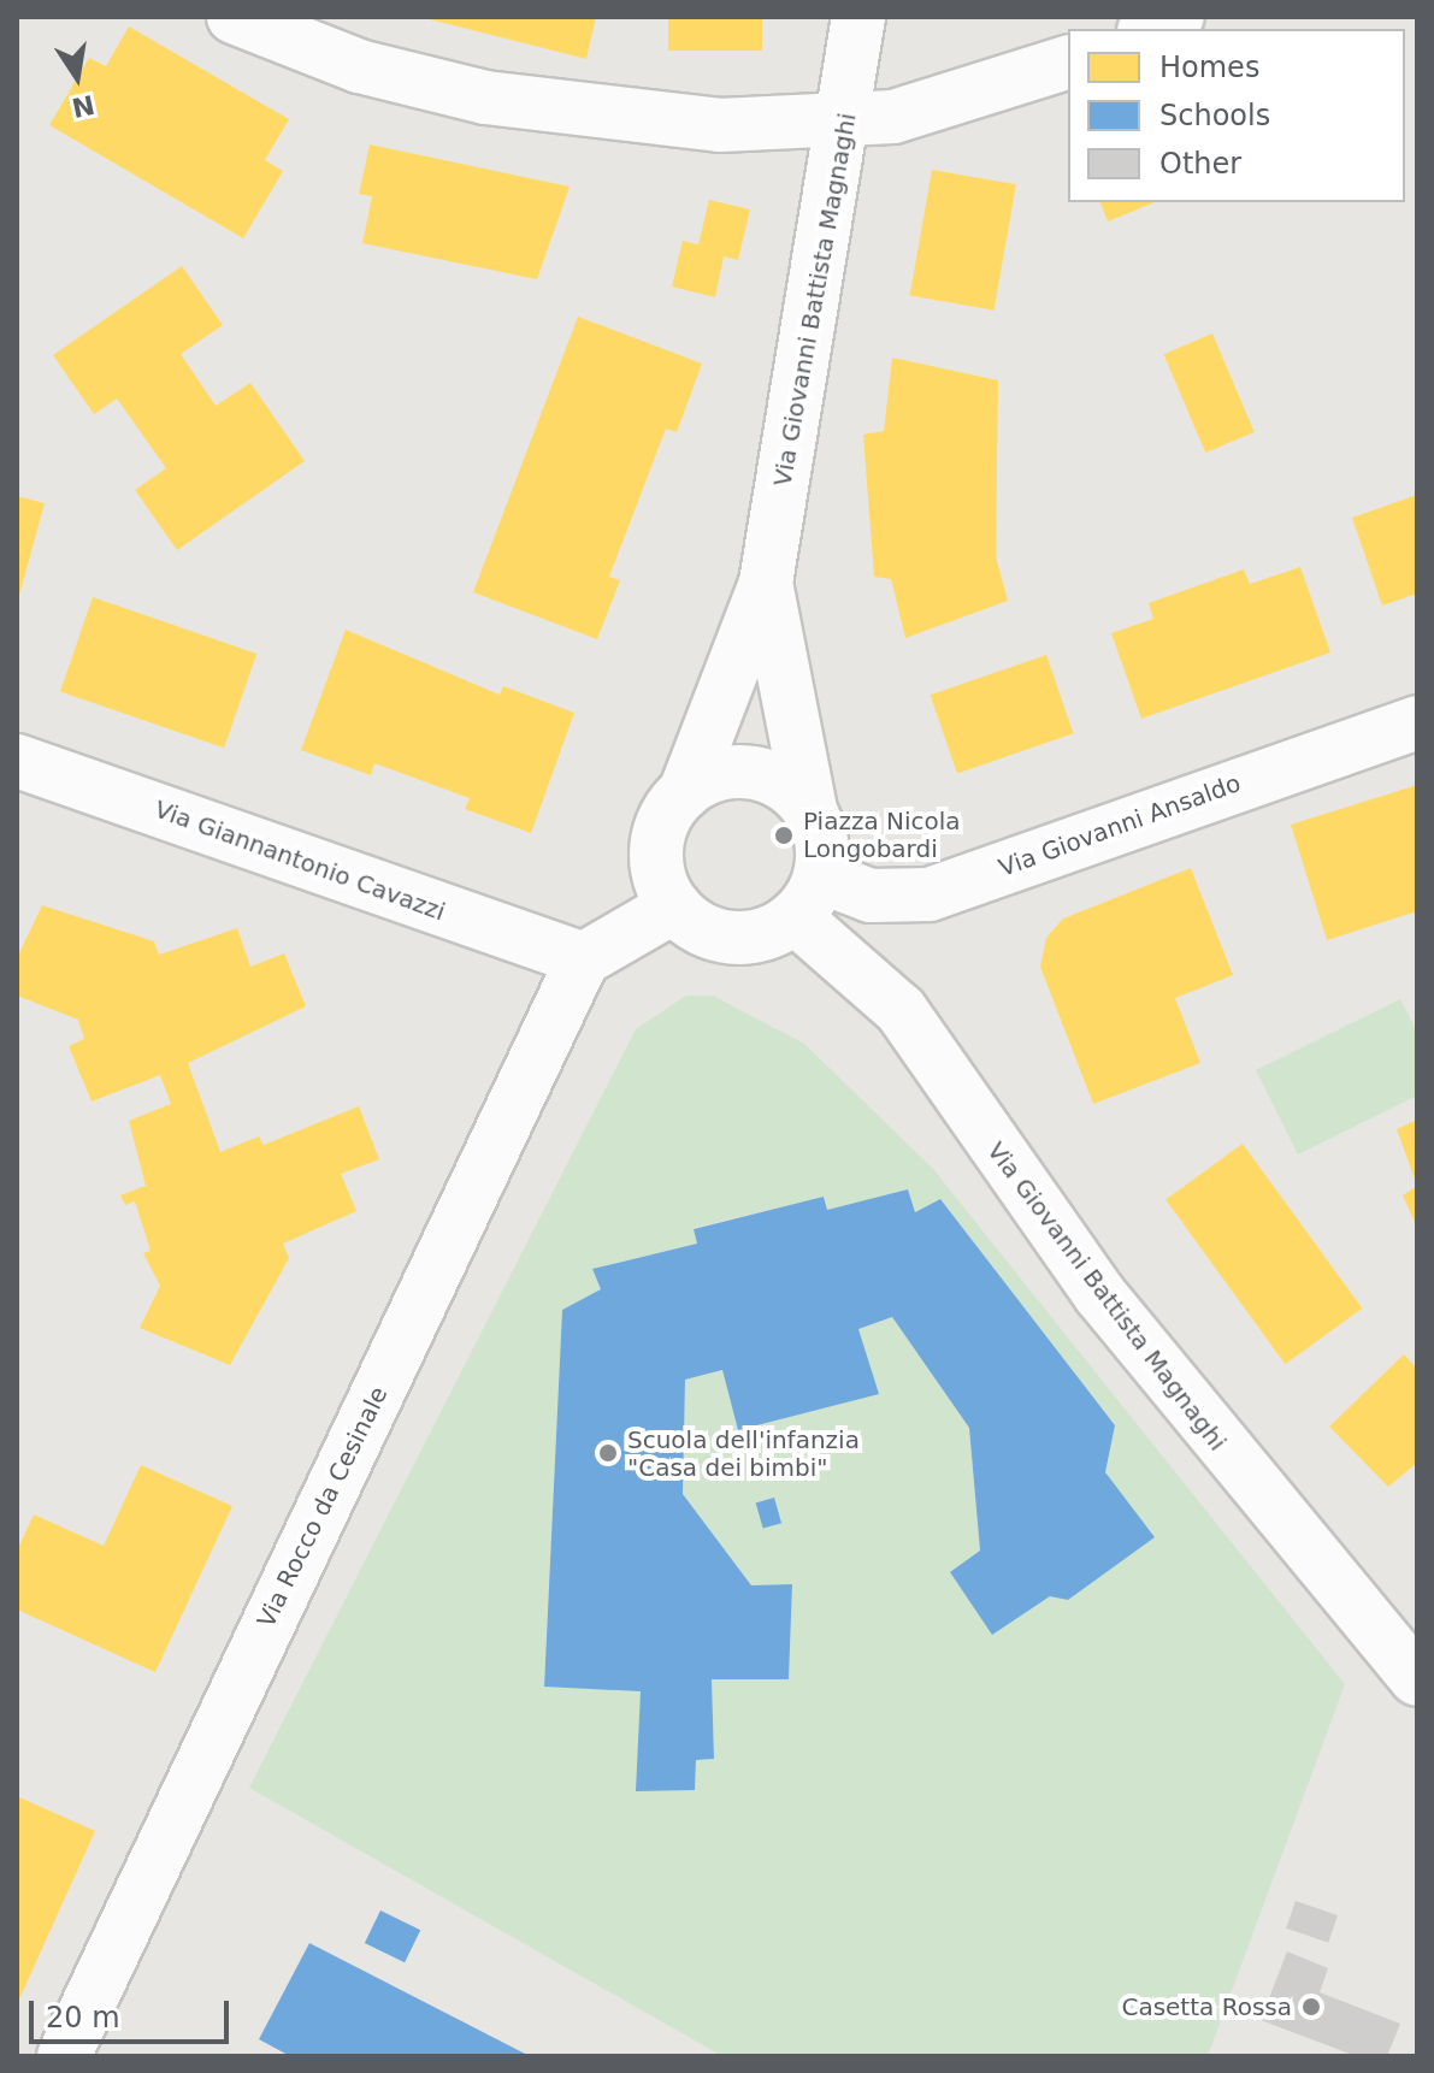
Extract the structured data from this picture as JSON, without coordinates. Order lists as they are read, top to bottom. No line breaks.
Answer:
{"streets":{"street":["Via Giovanni Battista Magnaghi","Via Giovanni Ansaldo","Via Giannantonio Cavazzi","Via Rocco da Cesinale"]},"crossings":[["Via Giovanni Battista Magnaghi","Via Giovanni Ansaldo"],["Via Giannantonio Cavazzi","Via Rocco da Cesinale"]],"places":["Piazza Nicola Longobardi","Scuola dell'infanzia \"Casa dei bimbi\"","Casetta Rossa"],"legend":["Homes","Schools","Other"],"scale_bar":"20 m","north":"bottom"}
